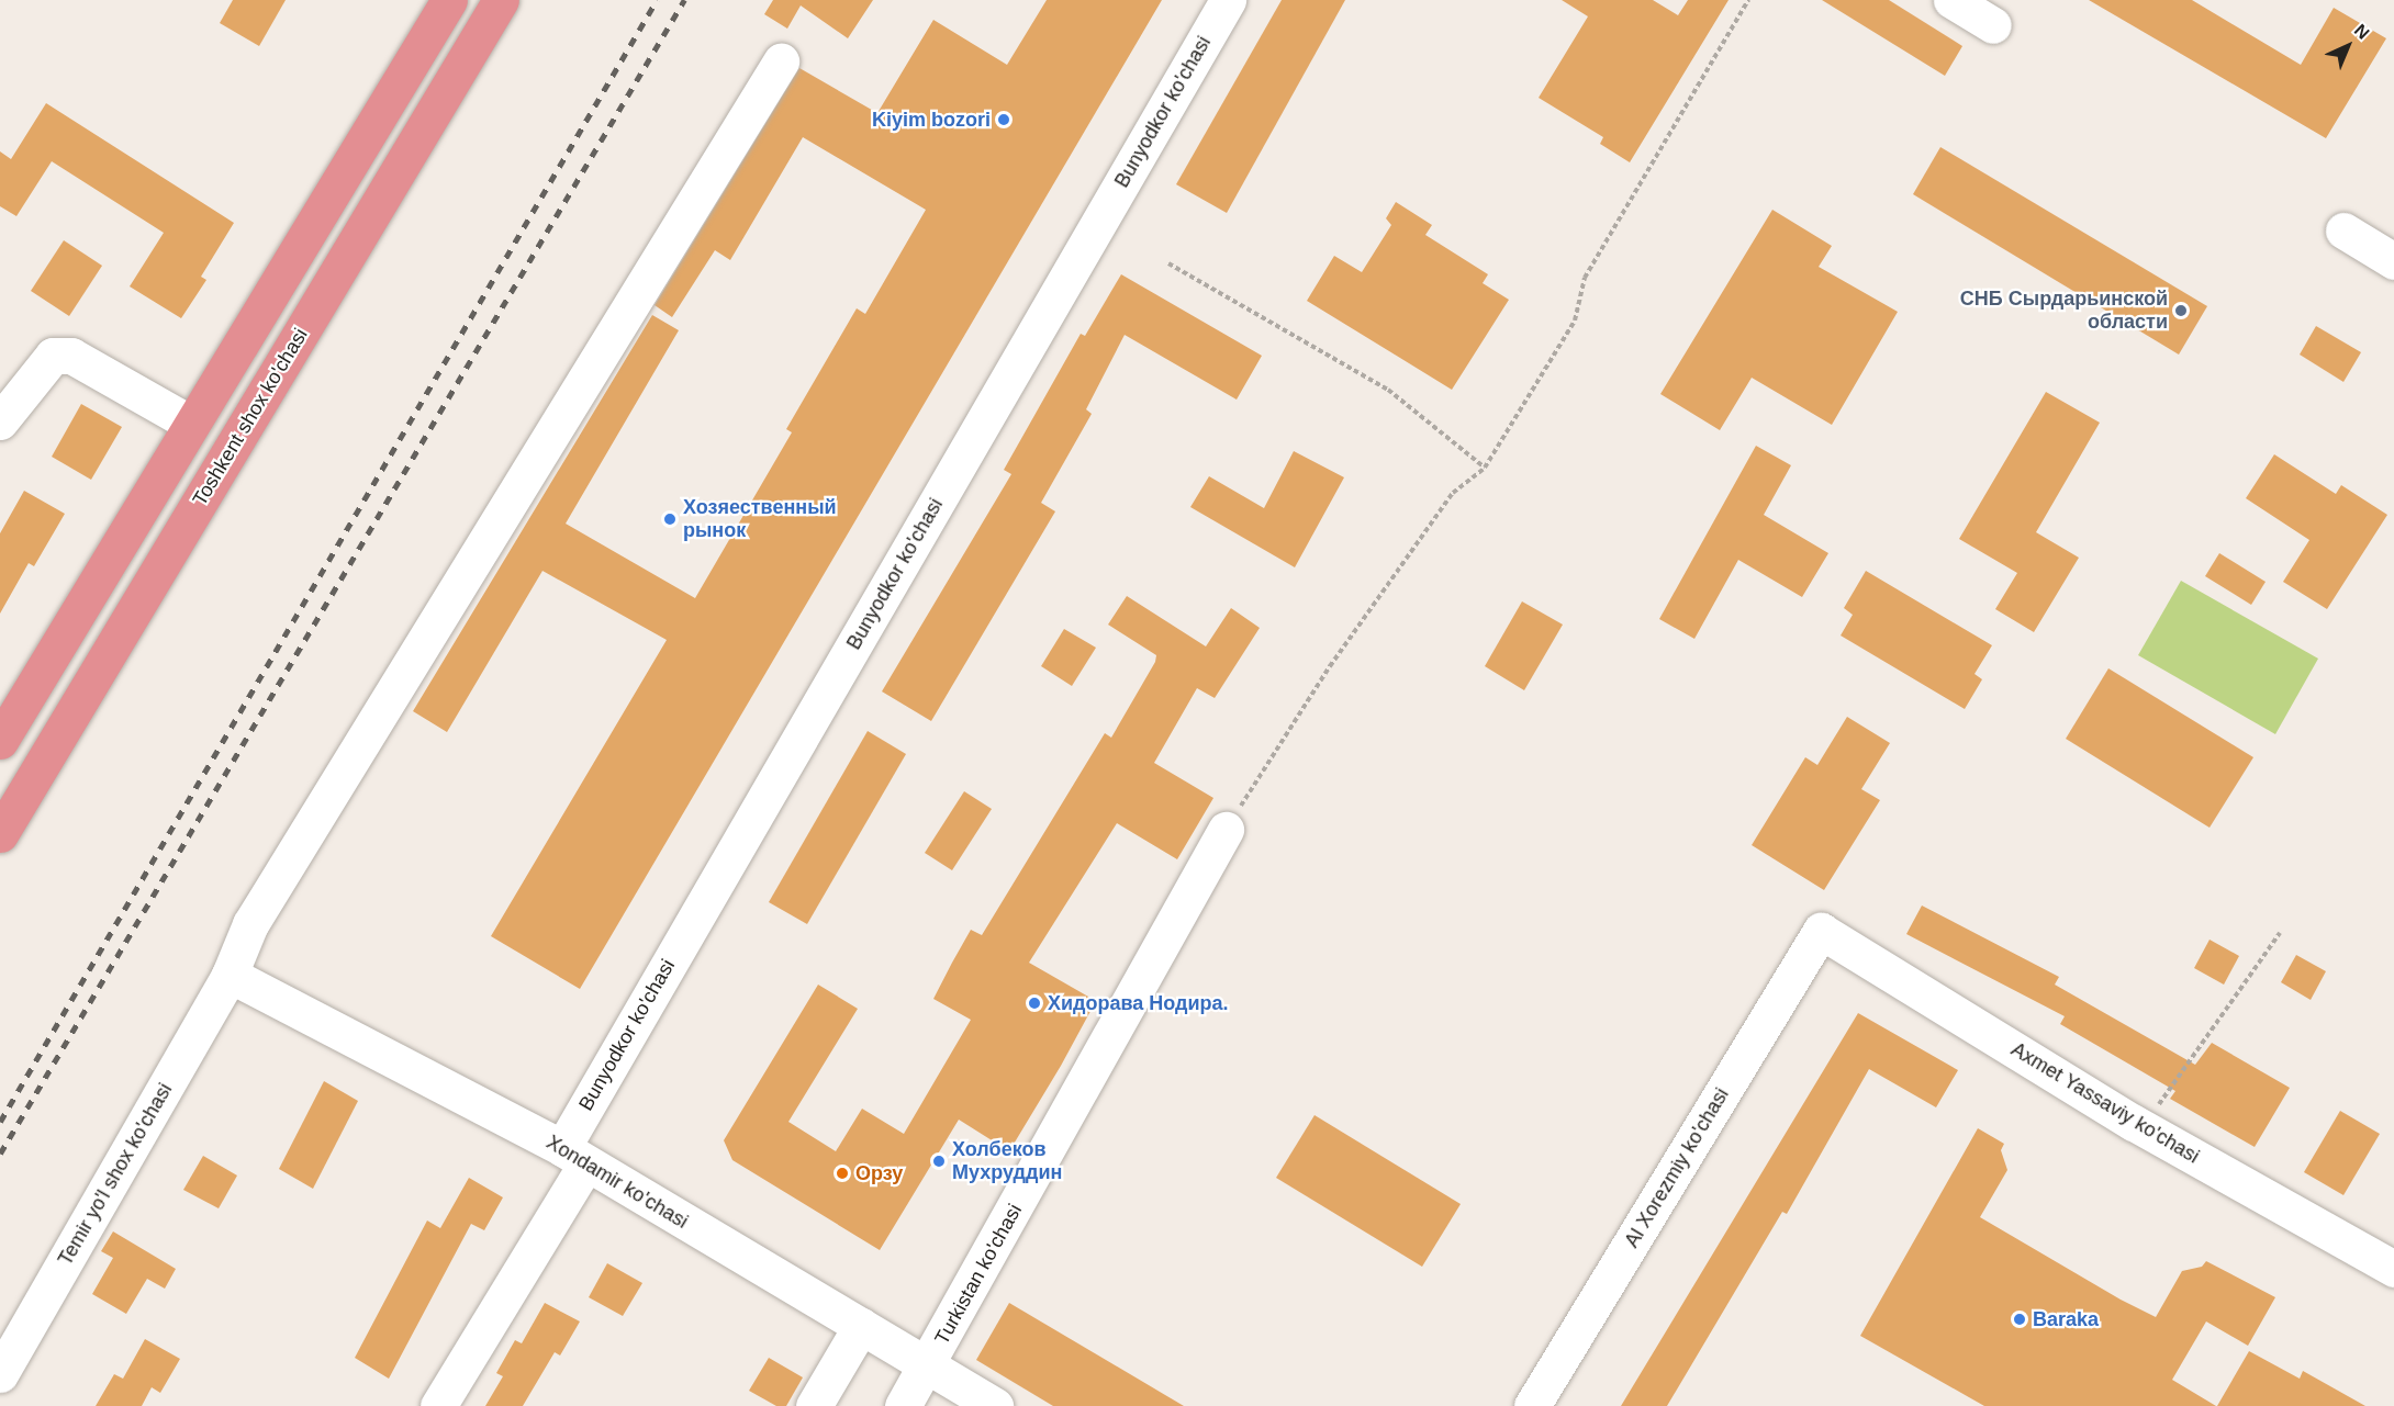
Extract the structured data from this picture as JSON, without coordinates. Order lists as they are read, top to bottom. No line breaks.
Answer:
{"streets":{"highway":["Toshkent shox ko'chasi"],"street":["Bunyodkor ko'chasi","Axmet Yassaviy ko'chasi","Al Xorezmiy ko'chasi","Temir yo'l shox ko'chasi","Xondamir ko'chasi","Turkistan ko'chasi"]},"crossings":[["Bunyodkor ko'chasi","Xondamir ko'chasi"],["Axmet Yassaviy ko'chasi","Al Xorezmiy ko'chasi"],["Temir yo'l shox ko'chasi","Xondamir ko'chasi"],["Xondamir ko'chasi","Turkistan ko'chasi"]],"places":["Kiyim bozori","СНБ Сырдарьинской области","Хозяественный рынок","Хидорава Нодира.","Холбеков Мухруддин","Орзу","Baraka"],"north":"top right"}
